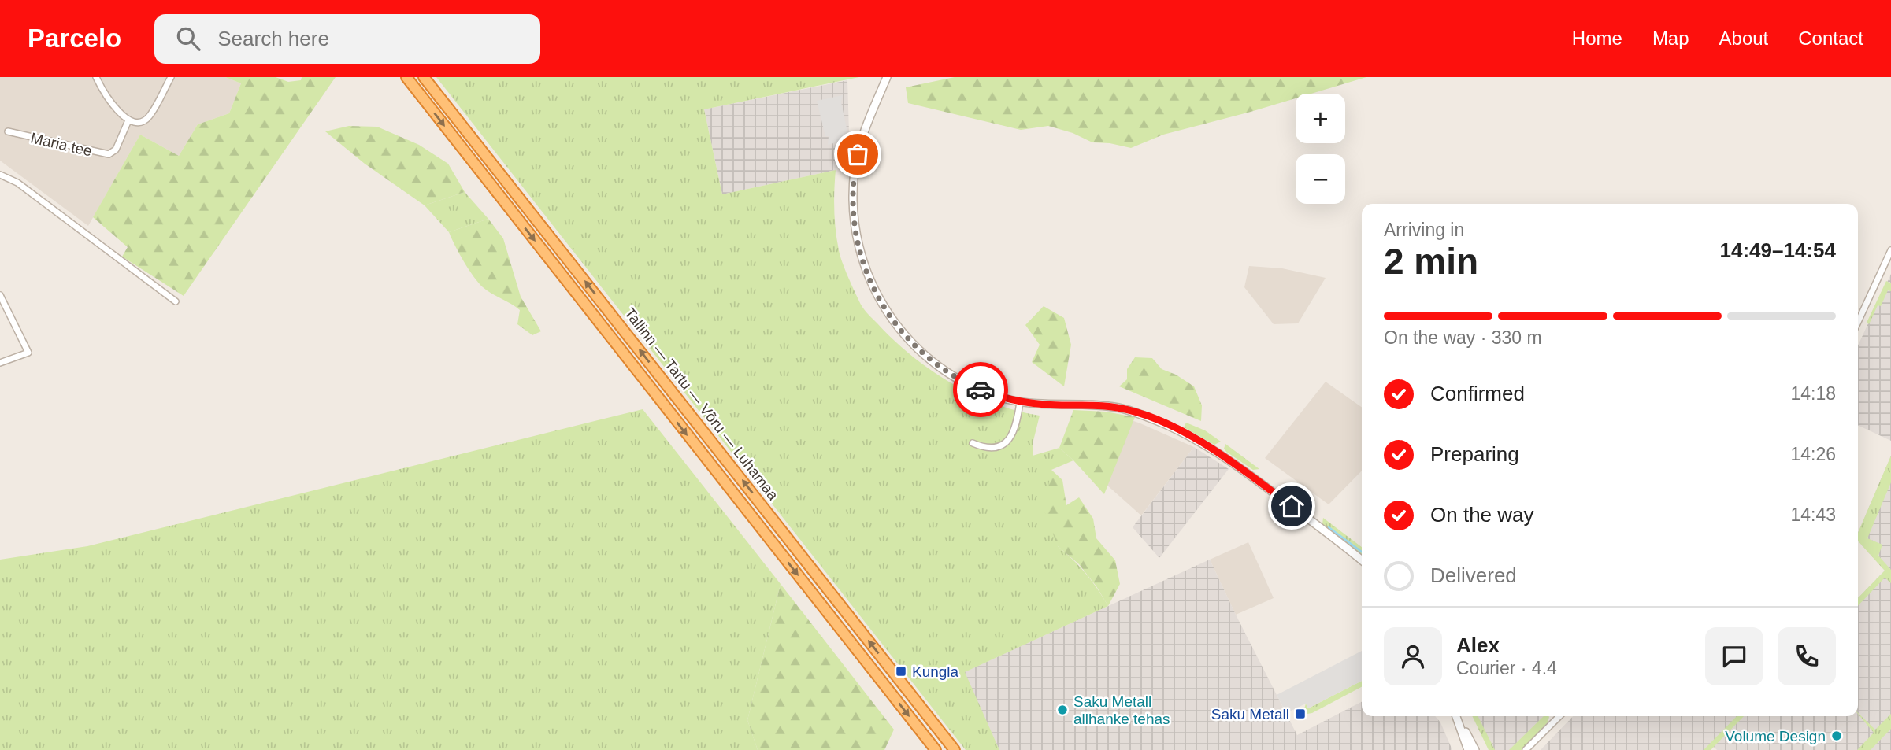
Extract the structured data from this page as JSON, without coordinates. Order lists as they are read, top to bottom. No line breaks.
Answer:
{"streets":{"highway":["Tallinn — Tartu — Võru — Luhamaa"],"street":["Maria tee"]},"places":{"transit":["Kungla","Saku Metall"],"other":["Saku Metall allhanke tehas","Volume Design"]},"page":{"header":"Parcelo","search":"Search here","nav":["Home","Map","About","Contact"],"map_buttons":["+","−"],"heading":["2 min","Arriving in","14:49–14:54"],"panel":["Alex","Courier · 4.4"],"bar":"On the way · 330 m","list":[["Confirmed","14:18"],["Preparing","14:26"],["On the way","14:43"],"Delivered"]}}
